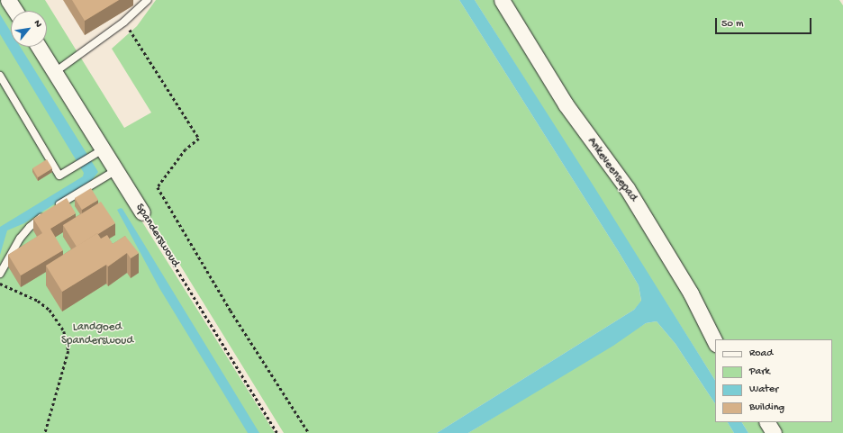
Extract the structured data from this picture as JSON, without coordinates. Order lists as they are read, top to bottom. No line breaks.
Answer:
{"streets":{"street":["Ankeveensepad","Spanderswoud"]},"parks":["Landgoed Spanderswoud"],"legend":["Road","Park","Water","Building"],"scale_bar":"50 m","north":"top right"}
